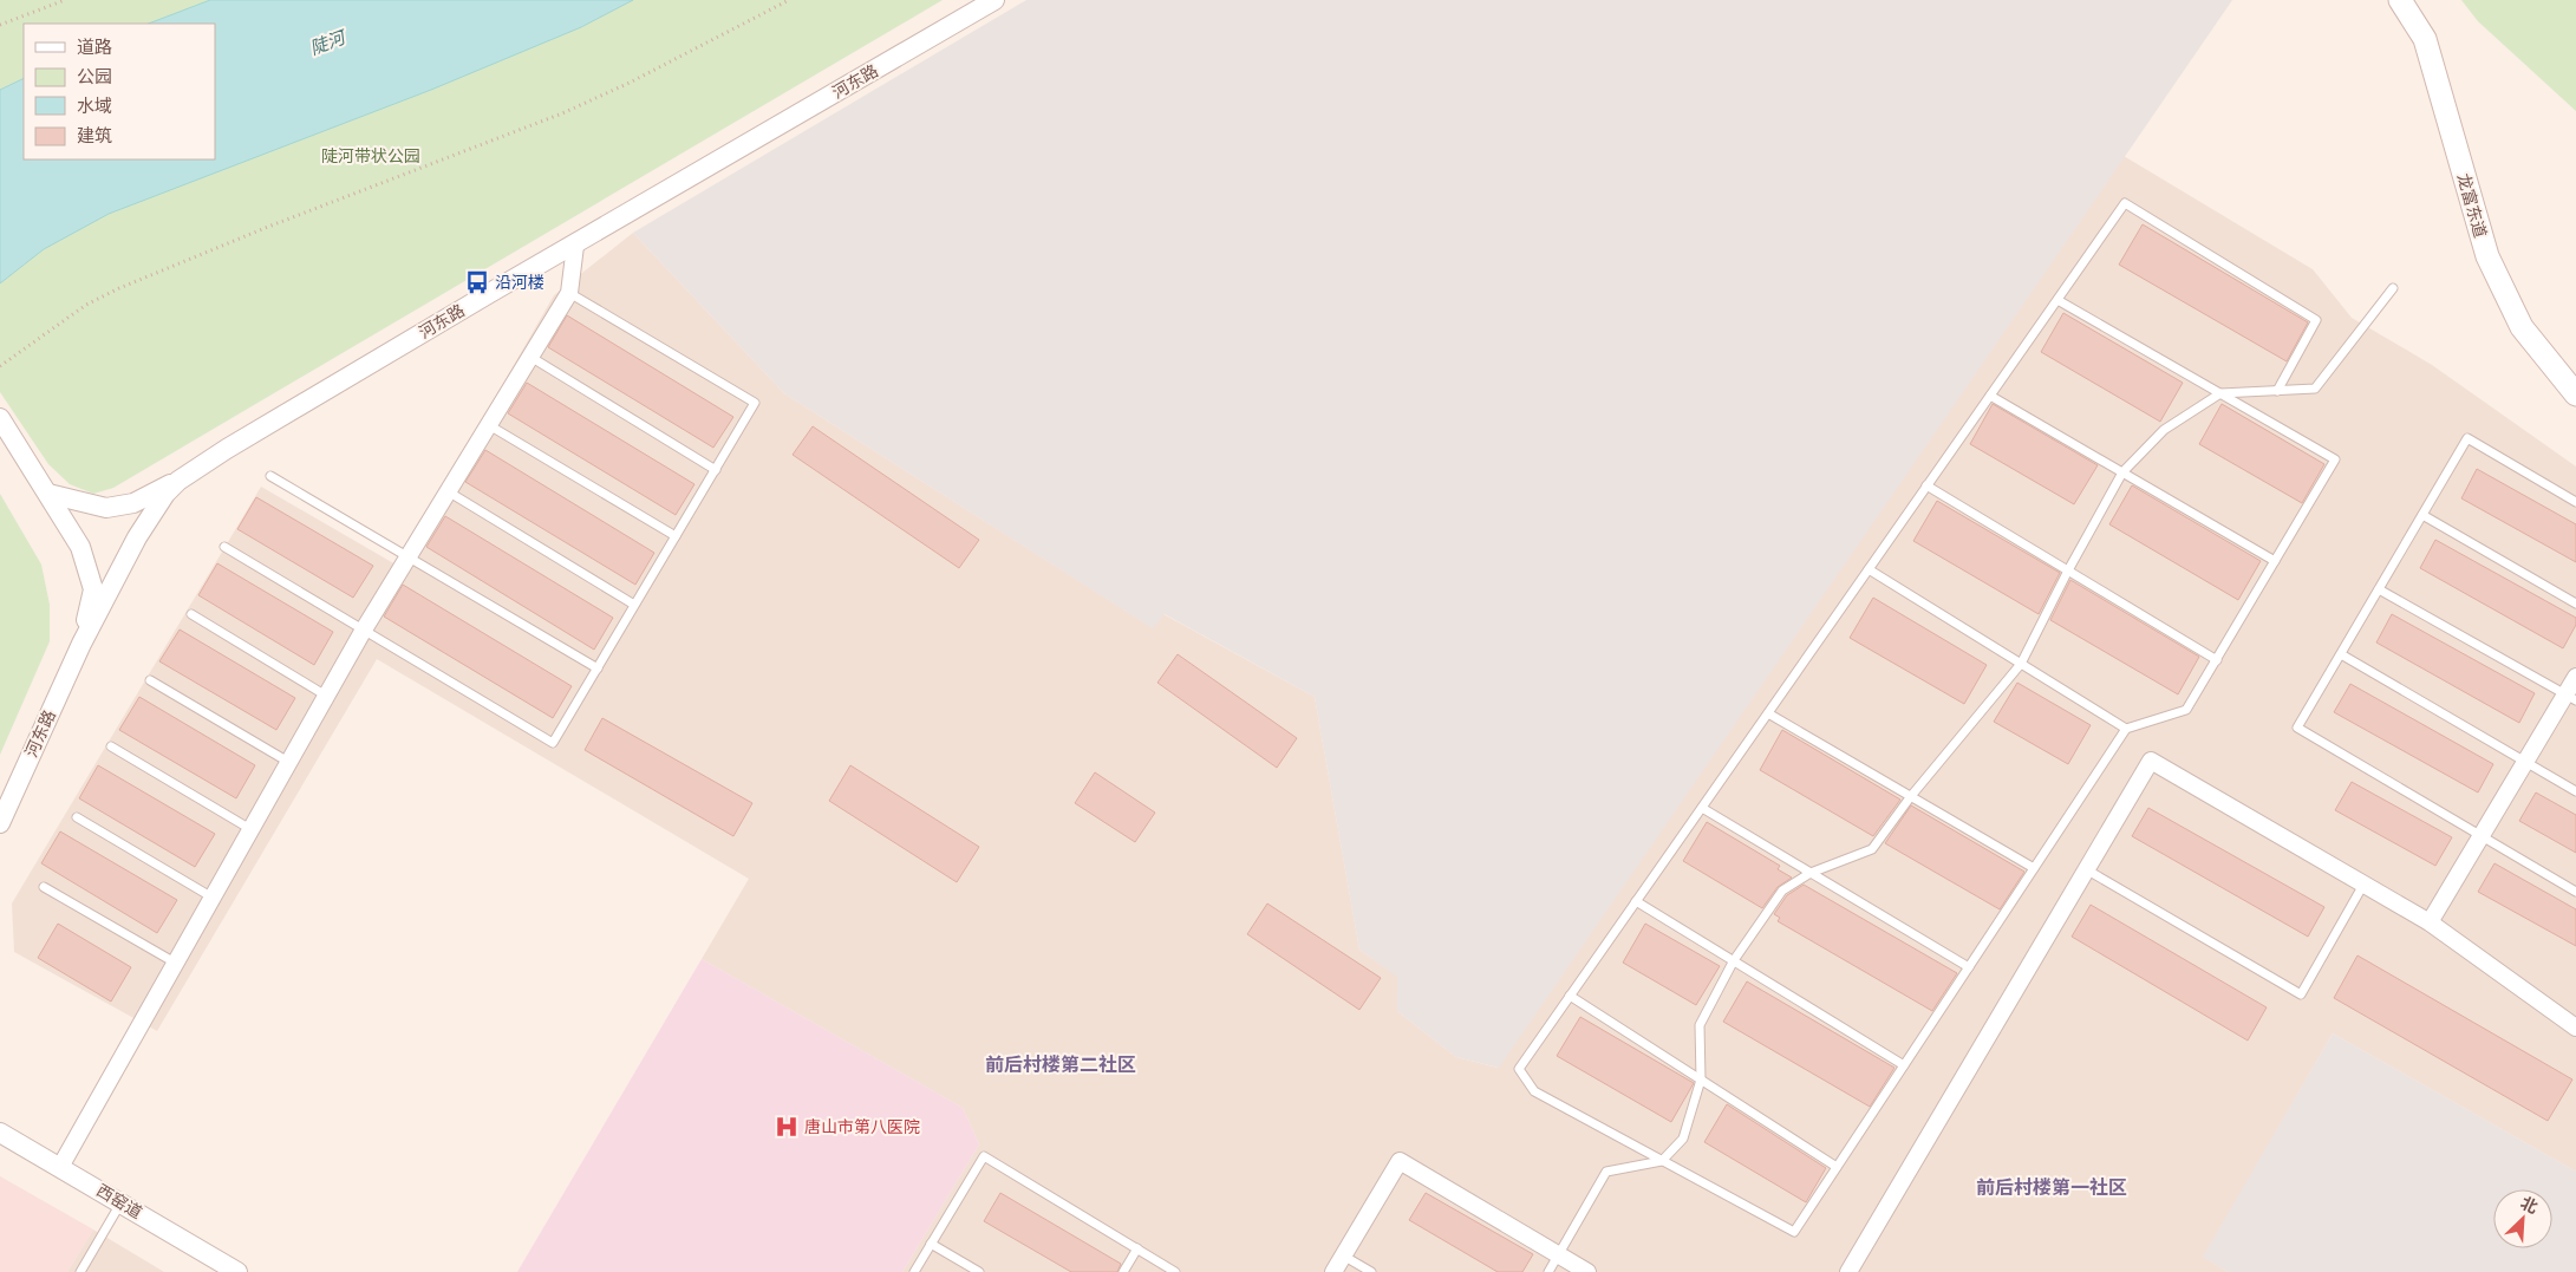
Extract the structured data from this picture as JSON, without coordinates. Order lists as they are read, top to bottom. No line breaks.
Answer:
{"streets":{"main road":["龙富东道"],"street":["河东路","西窑道"]},"districts":["前后村楼第二社区","前后村楼第一社区"],"water":["陡河"],"parks":["陡河带状公园"],"places":{"bus stop":["沿河楼"],"hospital":["唐山市第八医院"]},"legend":["道路","公园","水域","建筑"],"north":"top right"}
